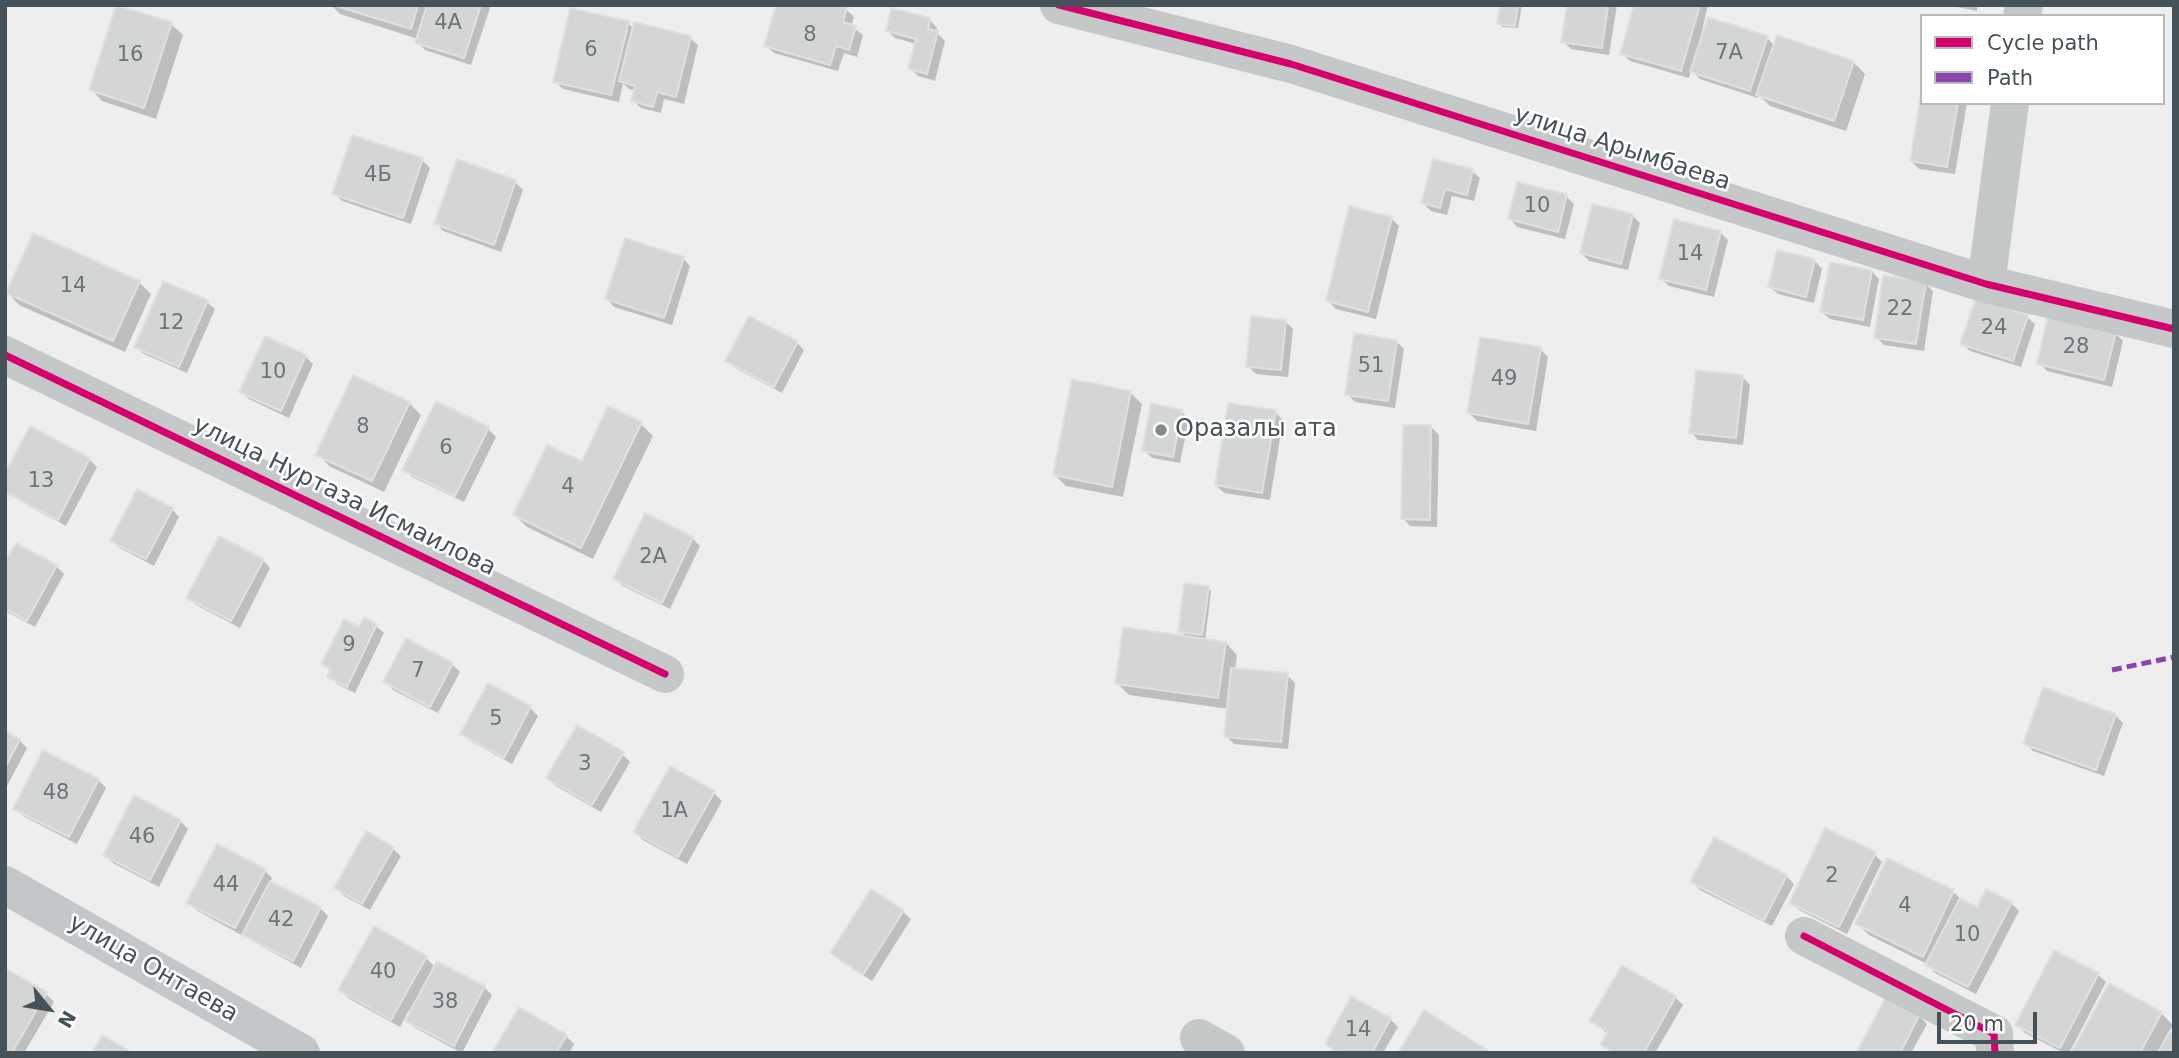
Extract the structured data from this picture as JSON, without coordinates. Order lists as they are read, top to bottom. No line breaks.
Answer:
{"streets":{"main road":["улица Онтаева"],"street":["улица Арымбаева","улица Нуртаза Исмаилова"]},"places":["Оразалы ата"],"house_numbers":["4А","8","6","7А","16","4Б","10","14","14","22","12","24","28","51","10","49","8","6","13","4","2А","9","7","5","3","48","1А","46","2","44","4","42","10","40","38","14"],"legend":["Cycle path","Path"],"scale_bar":"20 m","north":"bottom right"}
